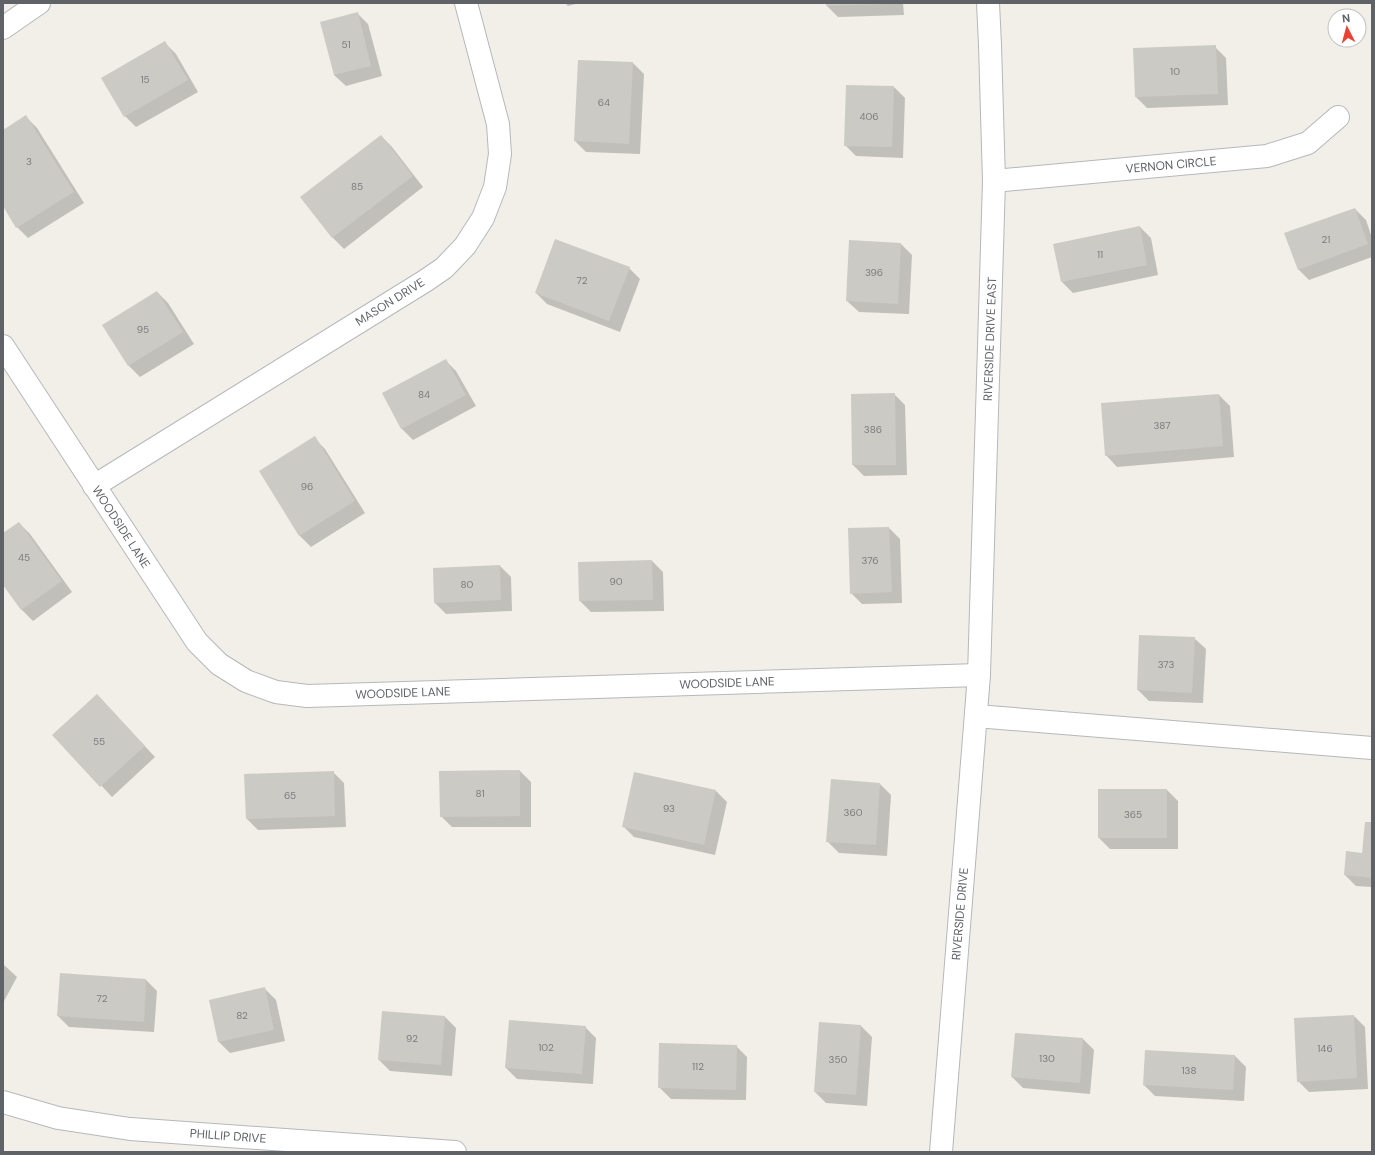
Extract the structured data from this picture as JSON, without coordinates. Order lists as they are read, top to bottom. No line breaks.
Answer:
{"streets":{"street":["VERNON CIRCLE","MASON DRIVE","RIVERSIDE DRIVE EAST","WOODSIDE LANE","RIVERSIDE DRIVE","PHILLIP DRIVE"]},"crossings":[["VERNON CIRCLE","RIVERSIDE DRIVE EAST"],["MASON DRIVE","WOODSIDE LANE"],["RIVERSIDE DRIVE EAST","WOODSIDE LANE"],["RIVERSIDE DRIVE EAST","RIVERSIDE DRIVE"],["WOODSIDE LANE","RIVERSIDE DRIVE"]],"house_numbers":["51","10","15","64","406","3","85","21","11","396","72","95","84","387","386","96","45","376","90","80","373","55","81","65","93","360","365","72","82","92","102","146","130","350","112","138"],"north":"top"}
